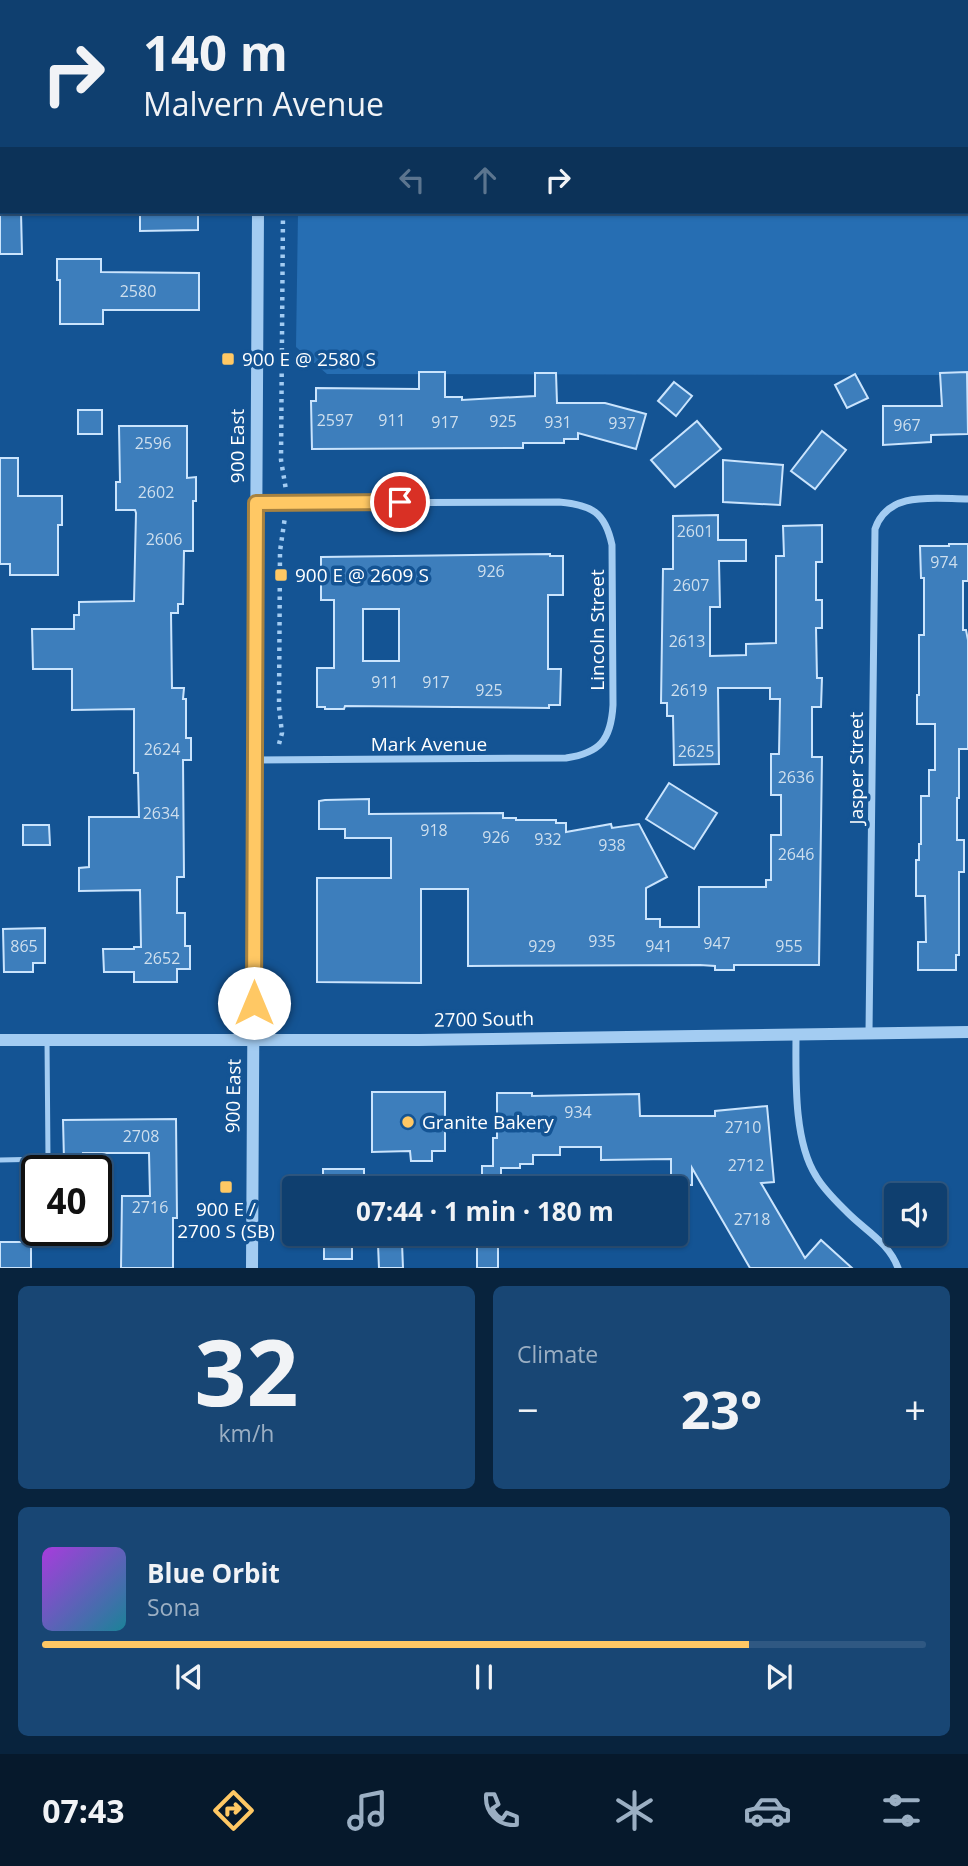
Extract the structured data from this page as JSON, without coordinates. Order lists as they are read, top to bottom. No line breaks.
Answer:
{"streets":{"street":["900 East","Lincoln Street","Mark Avenue","Jasper Street","2700 South"]},"crossings":[["900 East","Lincoln Street"],["900 East","Mark Avenue"],["900 East","2700 South"],["Lincoln Street","Mark Avenue"],["Jasper Street","2700 South"]],"places":{"transit":["900 E @ 2580 S","900 E @ 2609 S","900 E / 2700 S (SB)"],"other":["Granite Bakery"]},"house_numbers":["2580","2597","911","925","917","931","937","967","2596","2602","2601","2606","974","926","2607","2613","911","917","925","2619","2624","2625","2636","2634","918","926","932","938","2646","935","947","865","929","941","955","2652","934","2710","2708","2712","2716","2718"],"page":{"turn":["140 m","Malvern Avenue"],"limit":"40","trip":"07:44 · 1 min · 180 m","tile":[["32","km/h"],"Climate"],"heat":["−","23°","+"],"song":["Blue Orbit","Sona"],"tabs":"07:43"}}
